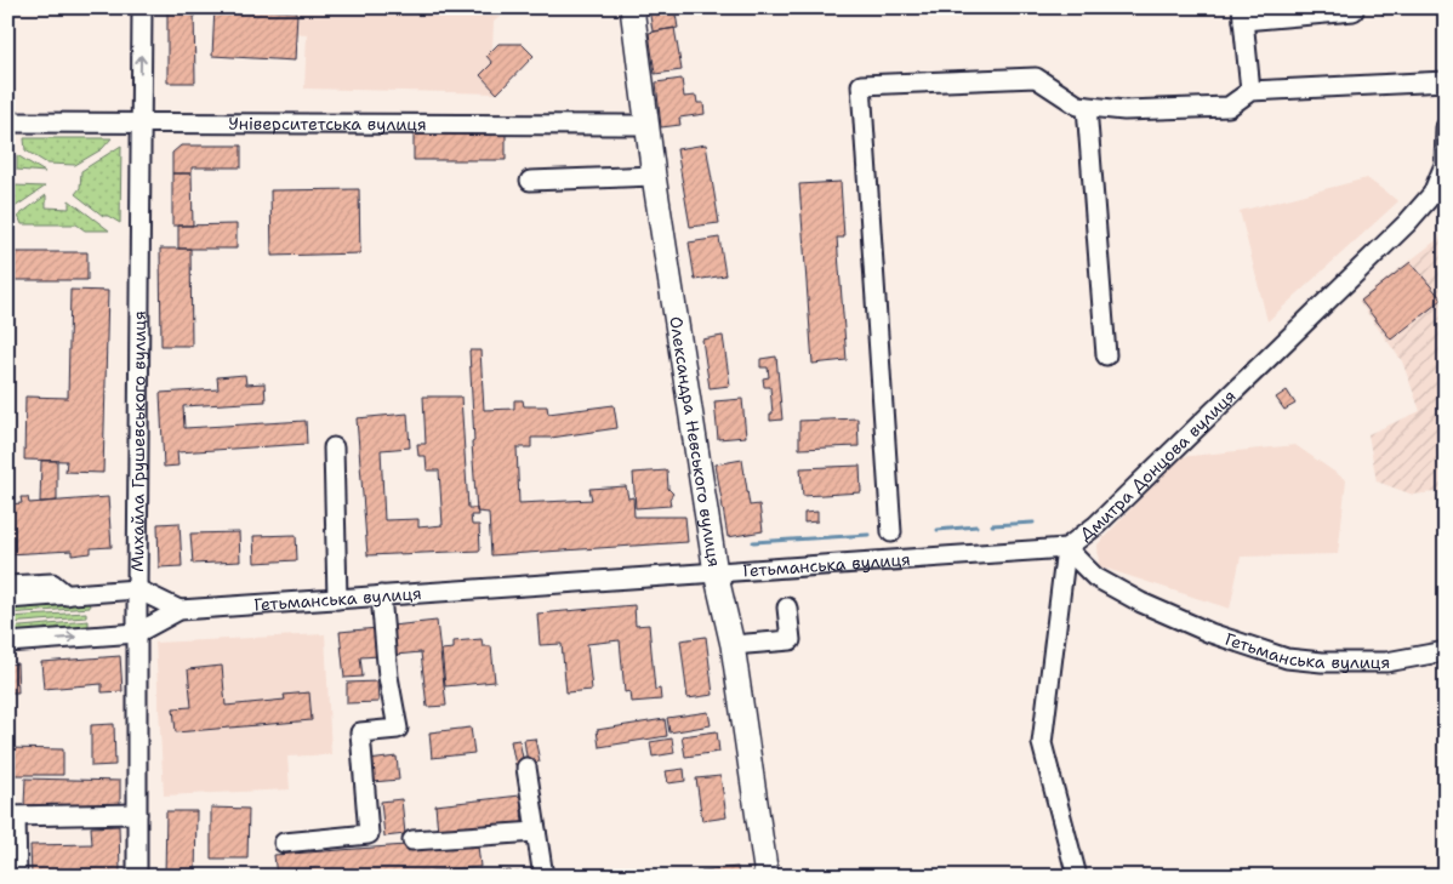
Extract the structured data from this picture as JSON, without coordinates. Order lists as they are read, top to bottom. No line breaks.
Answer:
{"streets":{"main road":["Олександра Невського вулиця"],"street":["Університетська вулиця","Михайла Грушевського вулиця","Дмитра Донцова вулиця","Гетьманська вулиця"]},"crossings":[["Університетська вулиця","Михайла Грушевського вулиця"],["Університетська вулиця","Олександра Невського вулиця"],["Михайла Грушевського вулиця","Гетьманська вулиця"],["Олександра Невського вулиця","Гетьманська вулиця"],["Дмитра Донцова вулиця","Гетьманська вулиця"]]}
